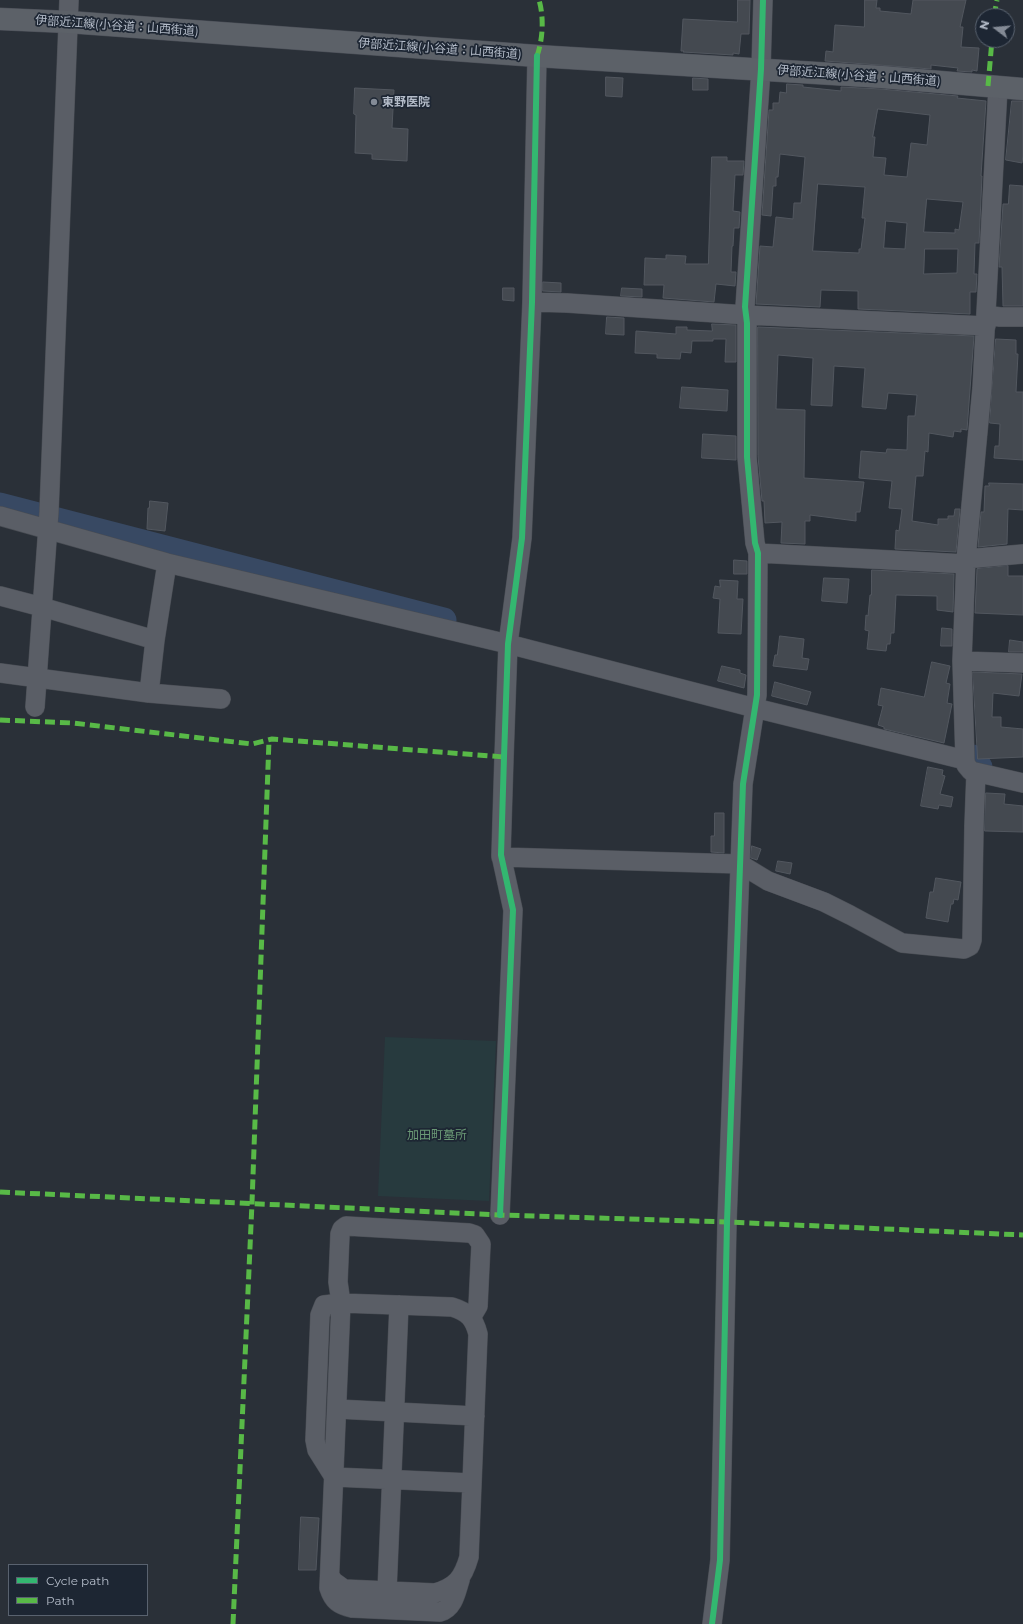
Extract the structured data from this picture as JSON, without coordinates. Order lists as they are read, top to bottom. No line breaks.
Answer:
{"streets":{"main road":["伊部近江線(小谷道：山西街道)"]},"parks":["加田町墓所"],"places":["東野医院"],"legend":["Cycle path","Path"],"north":"left"}
